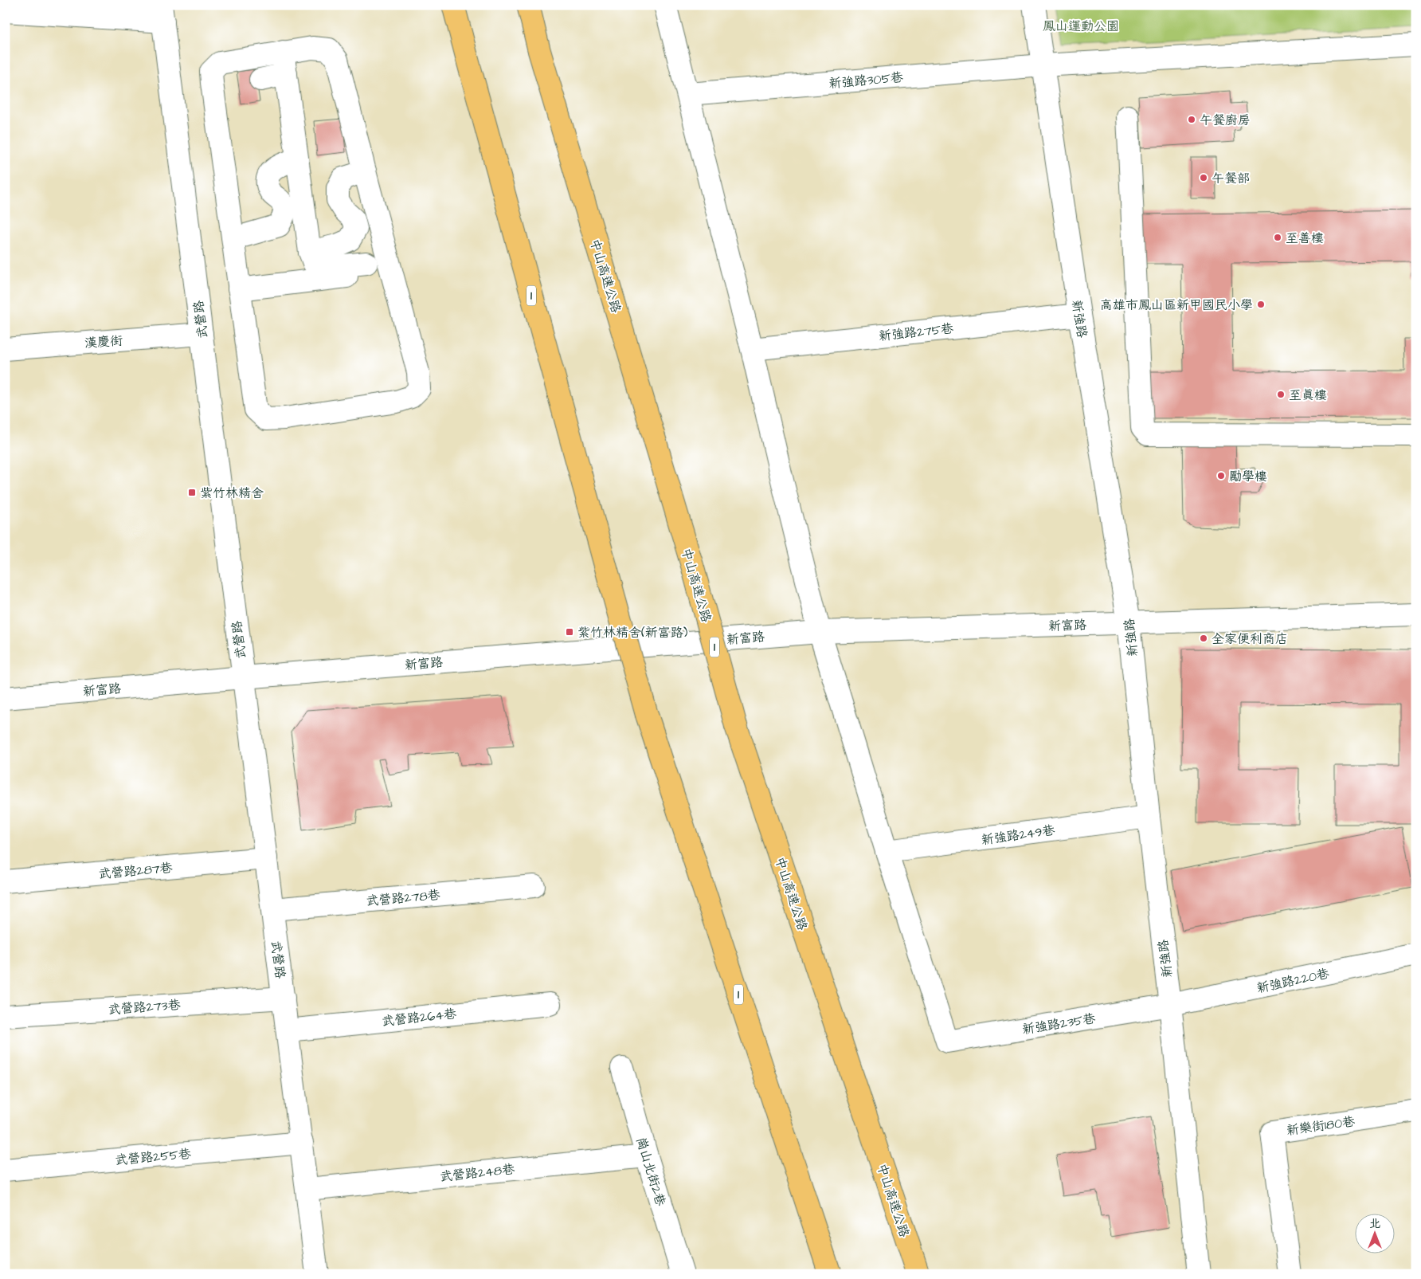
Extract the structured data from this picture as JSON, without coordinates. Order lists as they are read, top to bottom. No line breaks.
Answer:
{"streets":{"highway":["中山高速公路","1"],"street":["新強路305巷","新強路","武營路","新強路275巷","漢慶街","新富路","新強路249巷","武營路287巷","武營路278巷","新強路220巷","武營路273巷","武營路264巷","新強路235巷","新樂街180巷","武營路255巷","崗山北街2巷","武營路248巷"]},"crossings":[["新強路305巷","新強路"],["新強路","新強路275巷"],["新強路","新富路"],["新強路","新強路249巷"],["新強路","新強路220巷"],["新強路","新強路235巷"],["武營路","漢慶街"],["武營路","新富路"],["武營路","武營路287巷"],["武營路","武營路278巷"],["武營路","武營路273巷"],["武營路","武營路264巷"],["武營路","武營路255巷"],["武營路","武營路248巷"],["新強路249巷","新強路235巷"],["新強路220巷","新強路235巷"],["崗山北街2巷","武營路248巷"]],"parks":["鳳山運動公園"],"places":{"other":["午餐廚房","午餐部","至善樓","高雄市鳳山區新甲國民小學","至真樓","勵學樓","全家便利商店"],"transit":["紫竹林精舍","紫竹林精舍(新富路)"]},"north":"top"}
